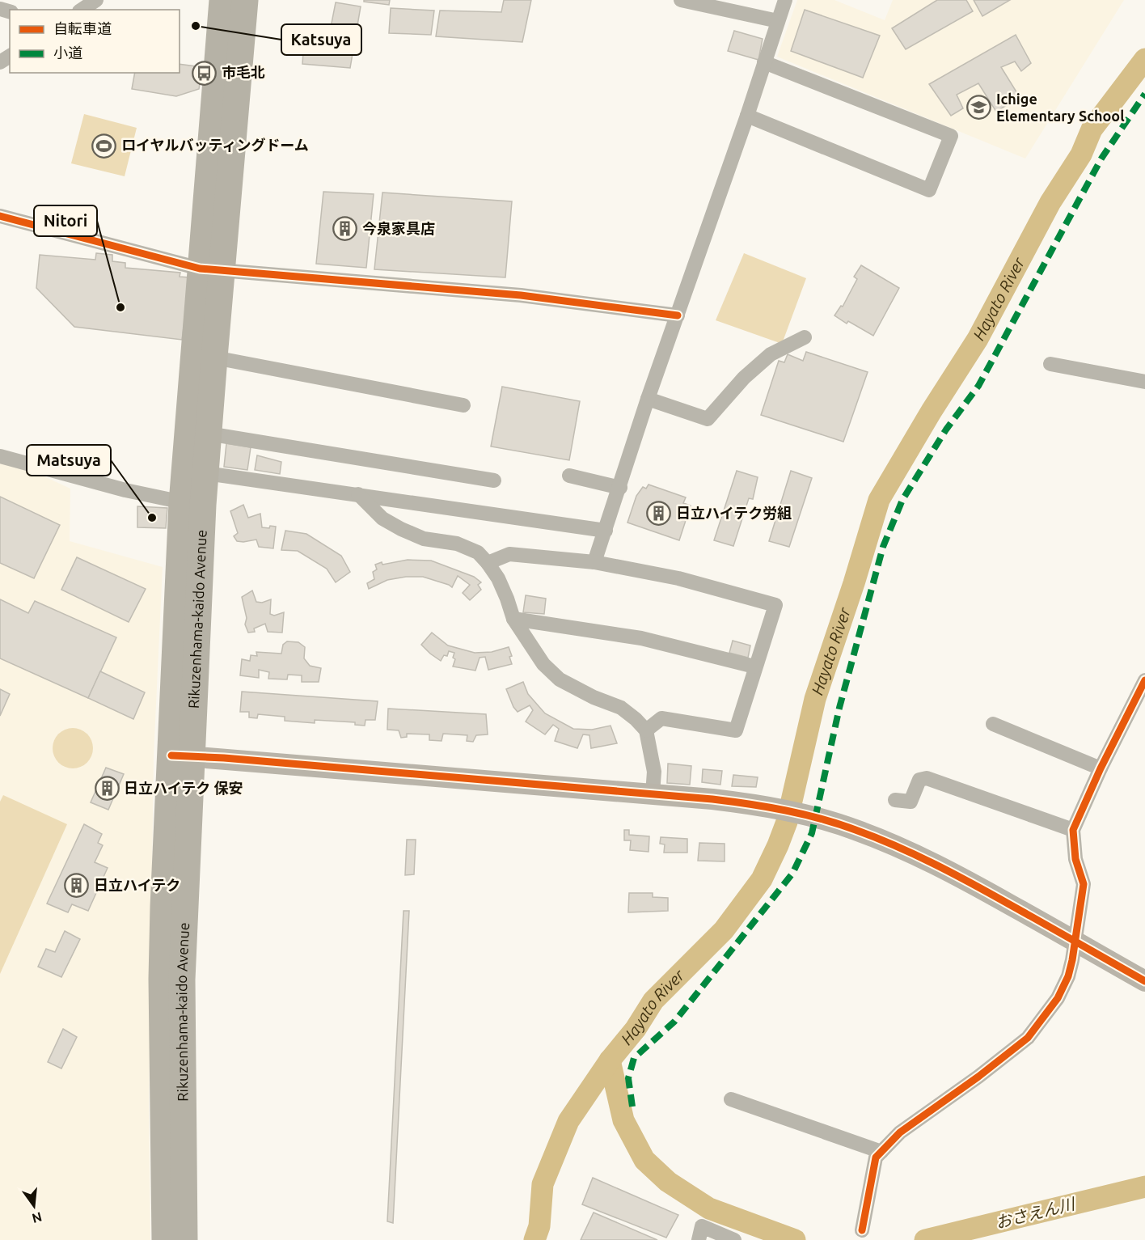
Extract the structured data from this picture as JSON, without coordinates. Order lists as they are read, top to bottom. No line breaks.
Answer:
{"streets":{"highway":["Rikuzenhama-kaido Avenue"]},"water":["Hayato River","おさえん川"],"places":{"other":["Katsuya","Nitori","Matsuya"],"bus stop":["市毛北"],"school or university":["Ichige Elementary School"],"sports":["ロイヤルバッティングドーム"],"building":["今泉家具店","日立ハイテク労組","日立ハイテク 保安","日立ハイテク"]},"legend":["自転車道","小道"],"north":"bottom"}
